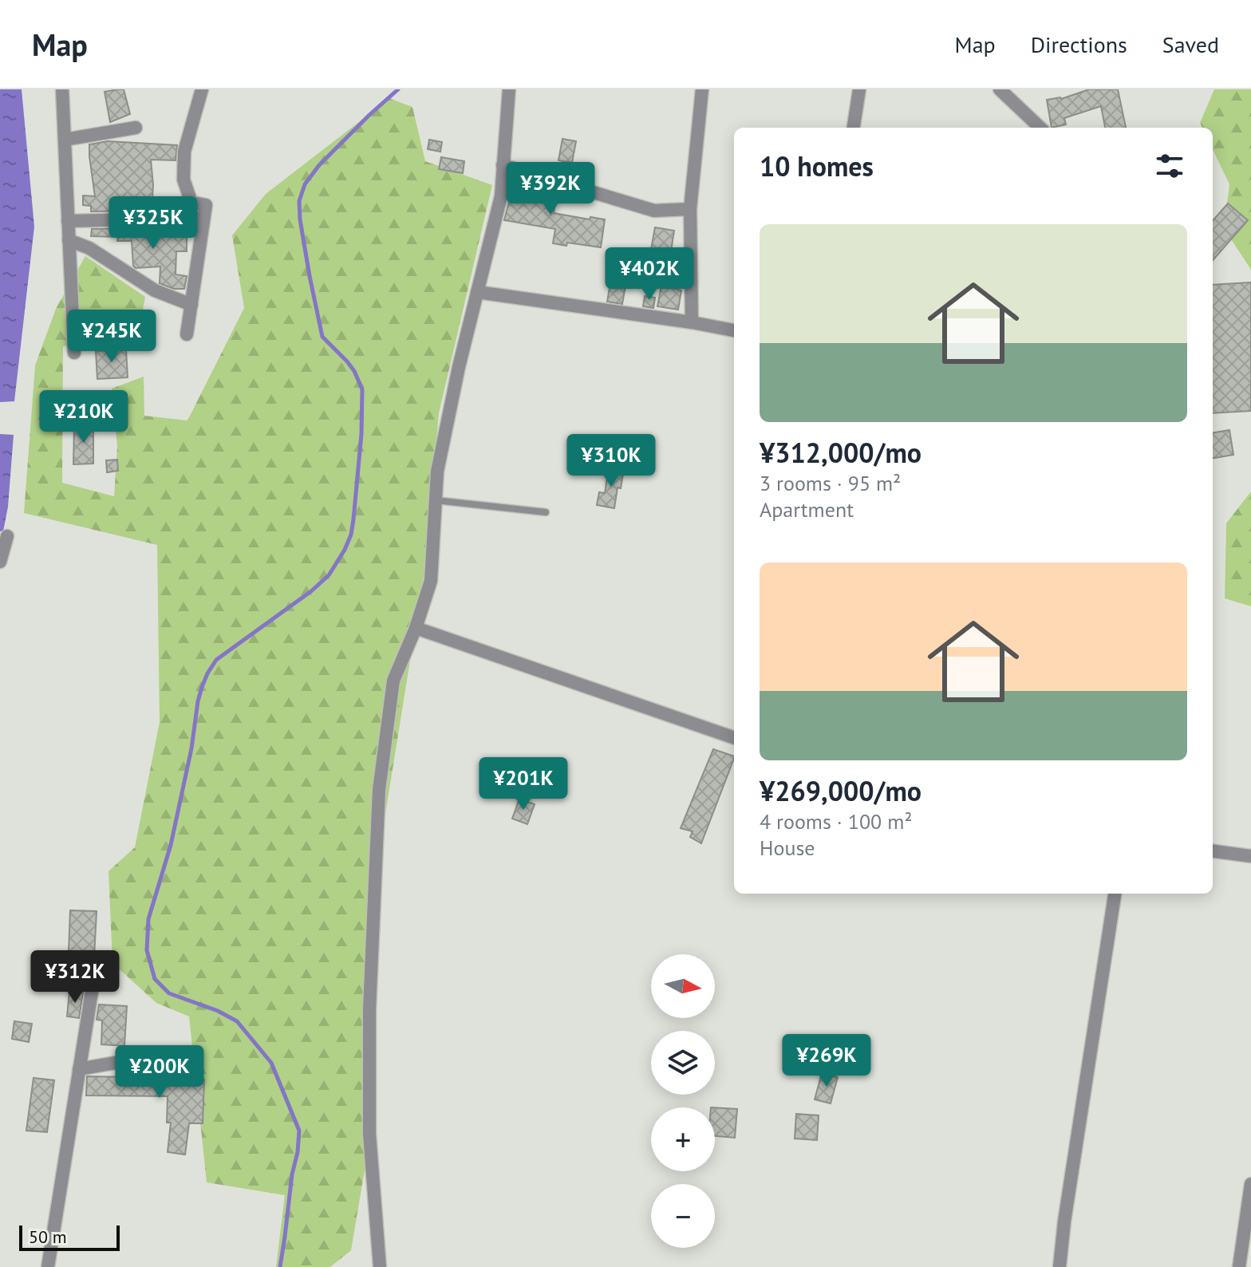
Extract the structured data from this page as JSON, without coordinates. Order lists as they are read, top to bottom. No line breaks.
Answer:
{"scale_bar":"50 m","north":"right","page":{"header":"Map","nav":["Map","Directions","Saved"],"heading":"10 homes","price":["¥392K","¥325K","¥402K","¥245K","¥210K","¥310K","¥201K","¥312K","¥269K","¥200K"],"list":[{"name":"¥312,000/mo","note":"3 rooms · 95 m² · Apartment"},{"name":"¥269,000/mo","note":"4 rooms · 100 m² · House"}],"map_buttons":["+","−"],"scale":"50 m"}}
